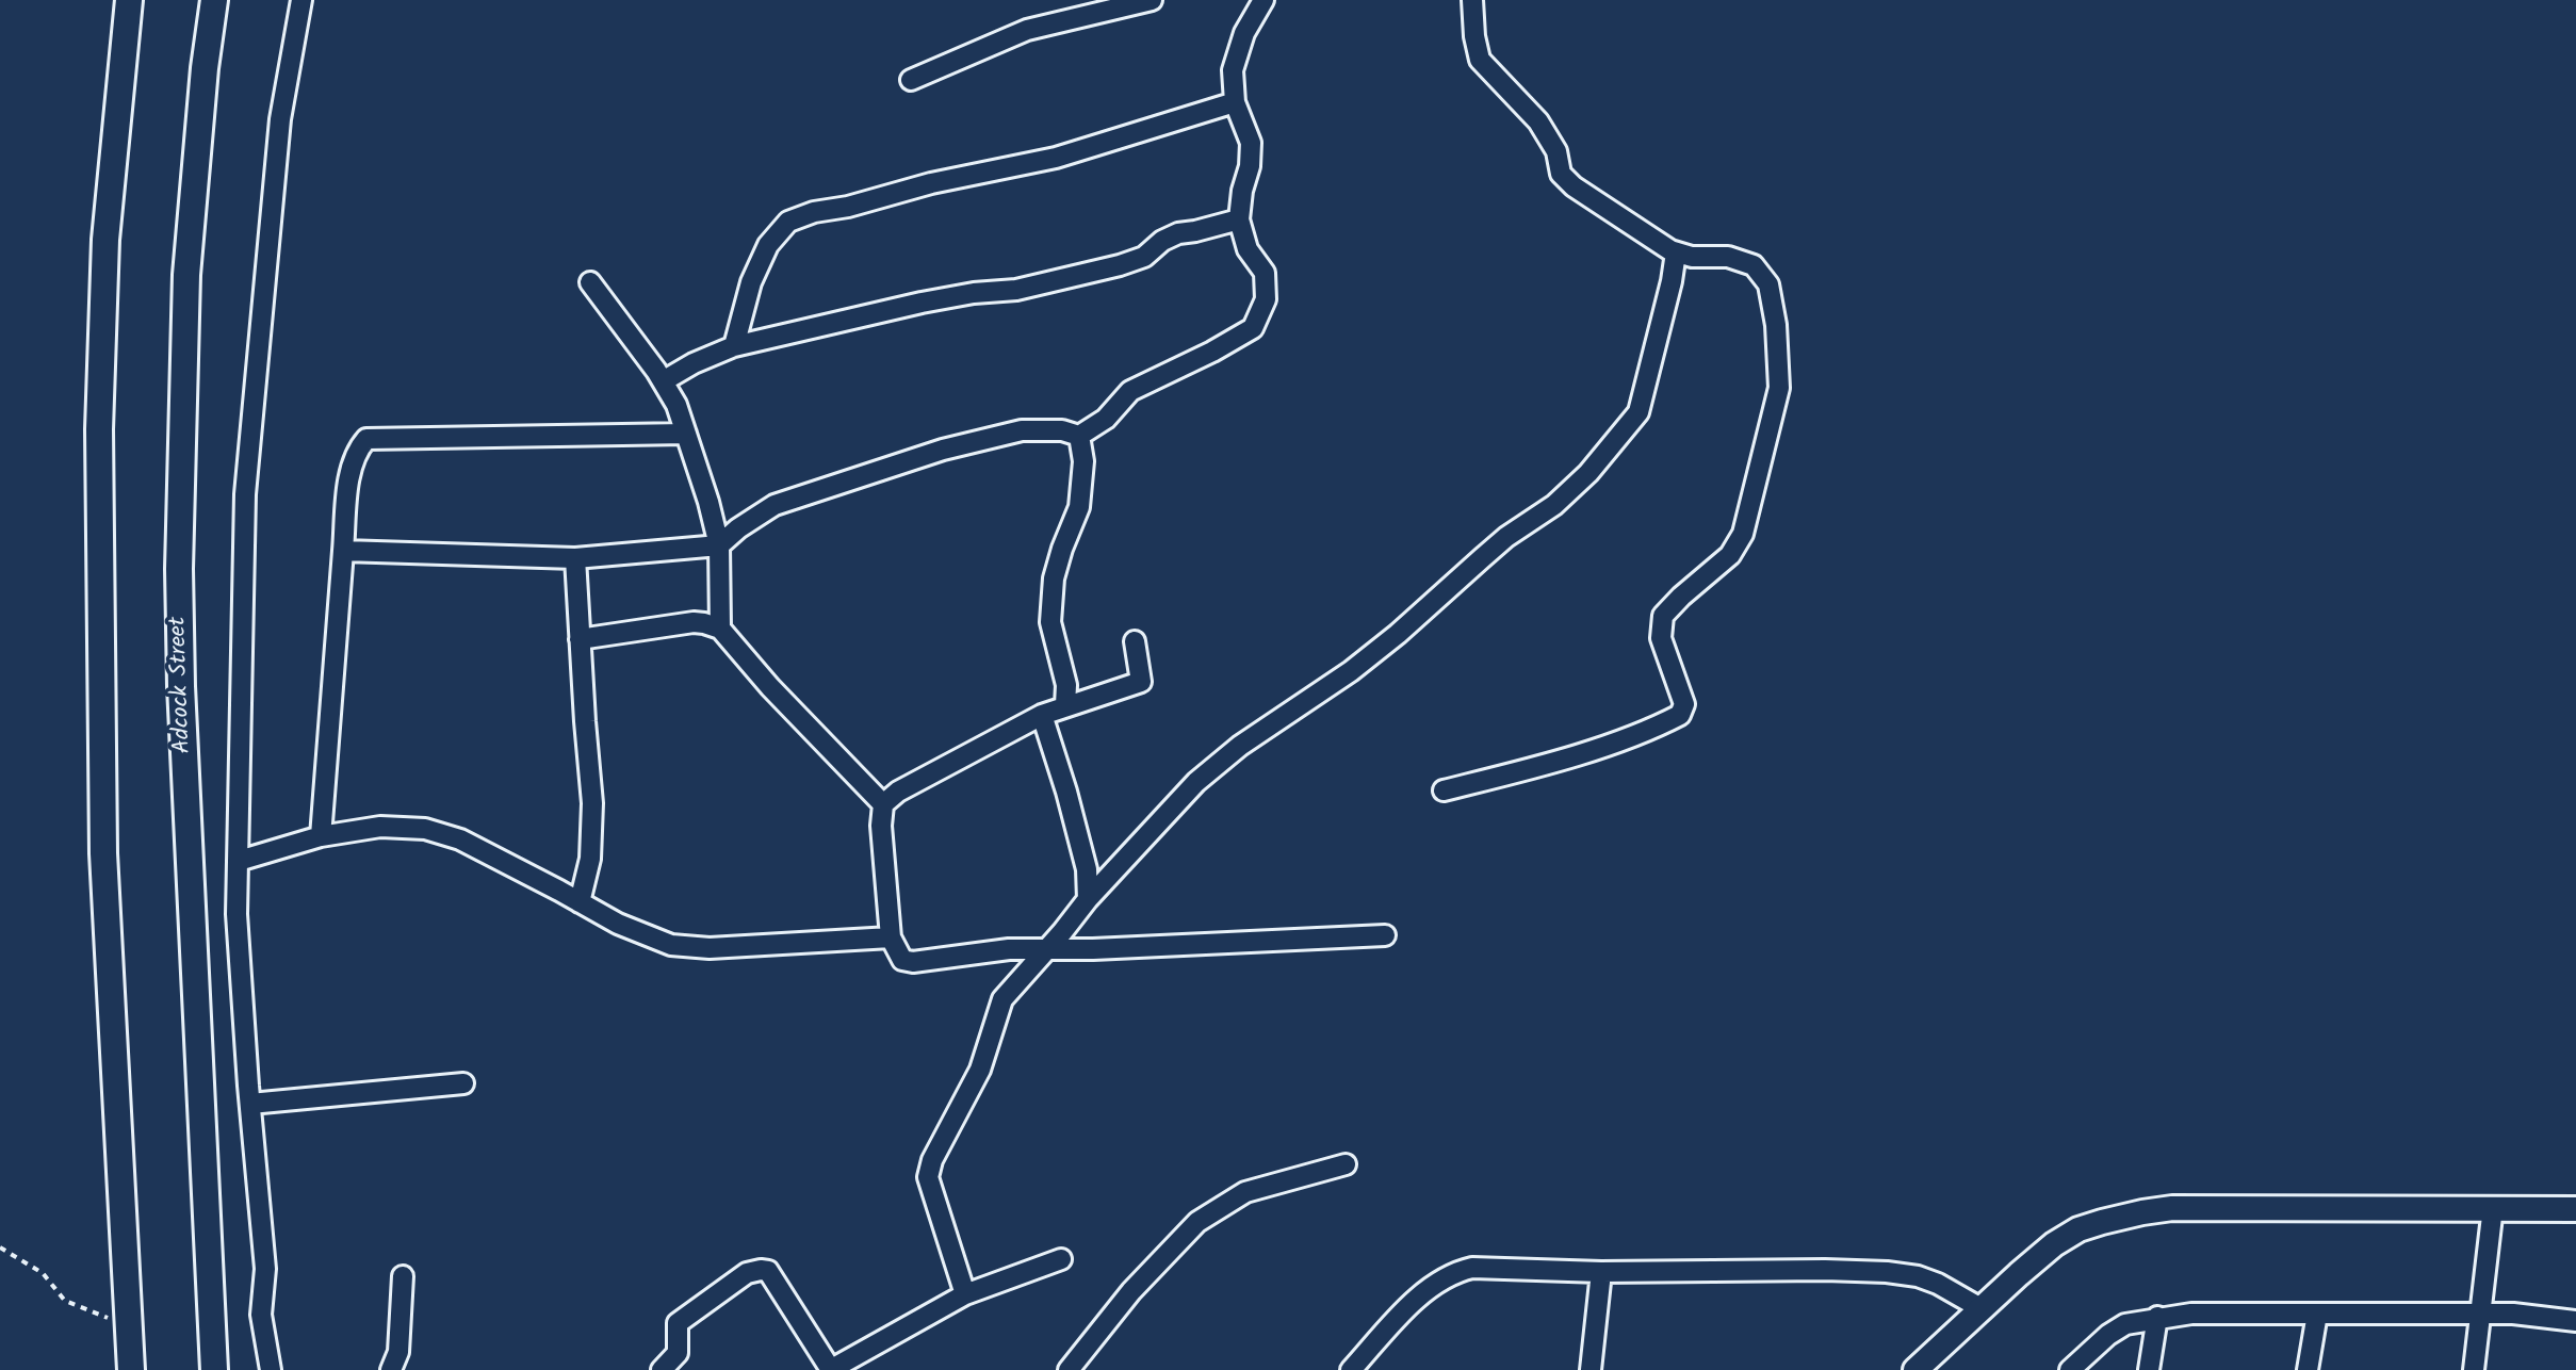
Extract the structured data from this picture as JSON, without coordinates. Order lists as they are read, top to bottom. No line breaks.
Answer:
{"streets":{"main road":["Adcock Street"]}}
